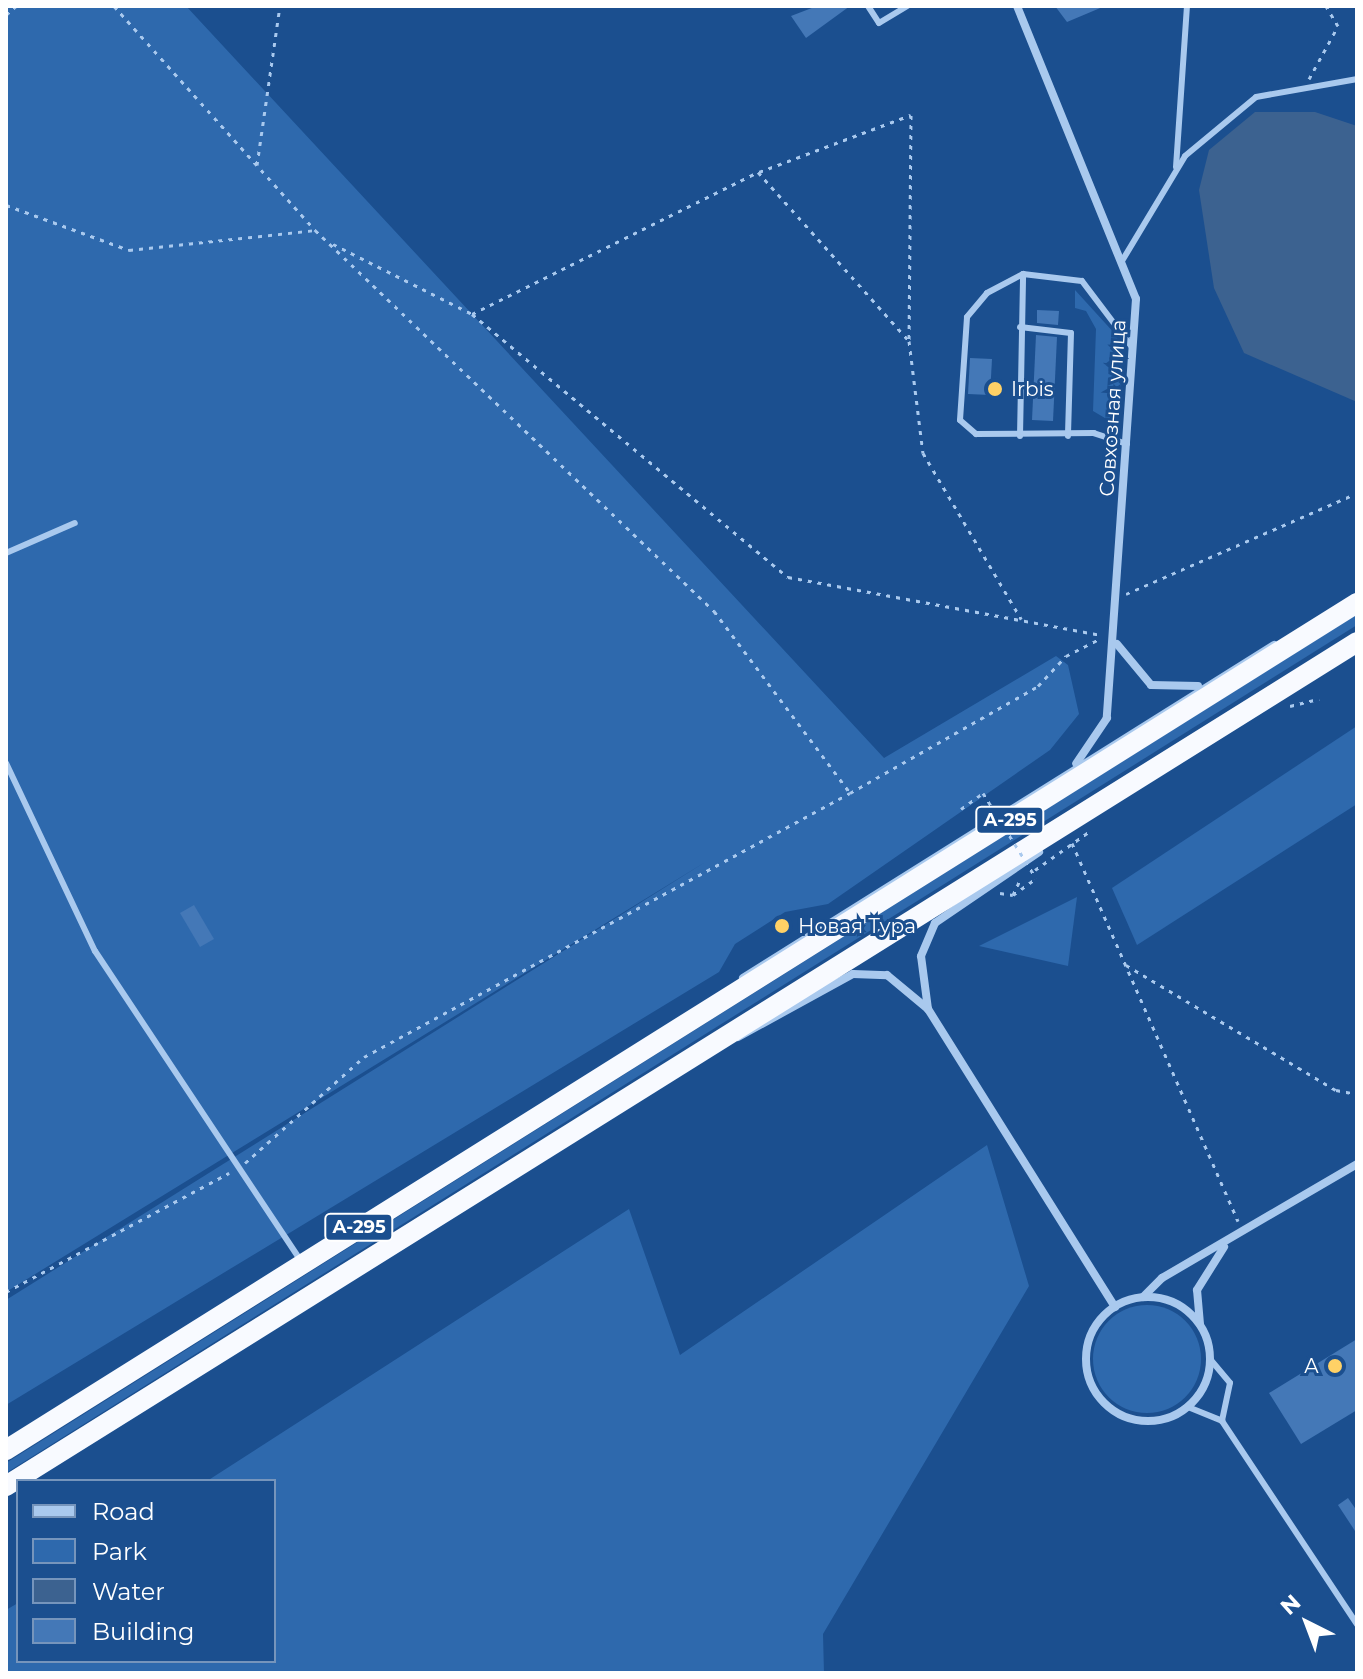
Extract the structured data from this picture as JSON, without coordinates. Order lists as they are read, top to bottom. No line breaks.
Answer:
{"streets":{"highway":["А-295"],"street":["Совхозная улица"]},"crossings":[["Совхозная улица","А-295"]],"places":["Irbis","Новая Тура","А"],"legend":["Road","Park","Water","Building"],"north":"top left"}
